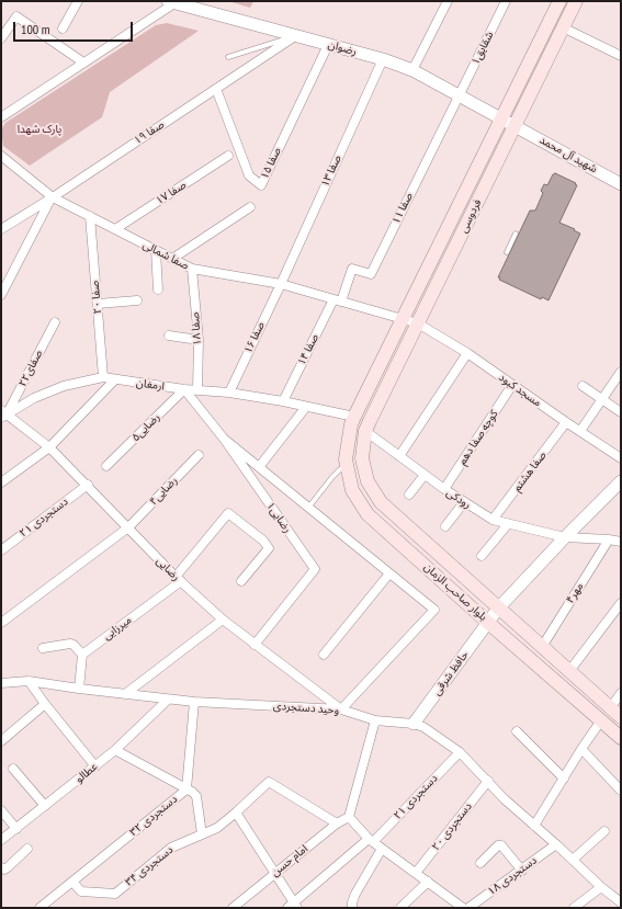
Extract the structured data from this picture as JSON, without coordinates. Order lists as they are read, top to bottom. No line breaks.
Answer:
{"streets":{"main road":["فردوسی","بلوار صاحب الزمان"],"street":["رضوان","شقایق۱","صفا ۱۹","شهید آل محمد","صفا ۱۵","صفا ۱۳","صفا ۱۷","صفا ۱۱","صفا شمالی","صفا ۲۰","صفا ۱۸","صفا ۱۶","صفا ۱۴","صفای۲۲","ارمغان","مسجد کبود","رضایی۵","کوچه صفا دهم","صفا هشتم","رضایی۴","رودکی","دستجردی ۲۱","رضایی۱","رضایی","مهر۴","میرزایی","حافظ شرقی","وحید دستجردی","عطالو","دستجردی ۳۲","دستجردی ۲۰","امام حسن","دستجردی ۳۴","دستجردی ۱۸"]},"crossings":[["رضوان","شقایق۱"],["رضوان","صفا ۱۹"],["رضوان","شهید آل محمد"],["رضوان","صفا ۱۵"],["رضوان","صفا ۱۳"],["رضوان","صفا ۱۱"],["رضوان","فردوسی"],["شقایق۱","صفا ۱۱"],["صفا ۱۹","صفا ۱۵"],["صفا ۱۹","صفا شمالی"],["شهید آل محمد","فردوسی"],["صفا ۱۳","صفا شمالی"],["صفا ۱۳","صفا ۱۶"],["صفا ۱۷","صفا شمالی"],["صفا ۱۱","صفا شمالی"],["صفا ۱۱","صفا ۱۴"],["فردوسی","صفا شمالی"],["فردوسی","ارمغان"],["فردوسی","مسجد کبود"],["فردوسی","رودکی"],["فردوسی","بلوار صاحب الزمان"],["صفا شمالی","صفا ۲۰"],["صفا شمالی","صفا ۱۸"],["صفا شمالی","صفا ۱۶"],["صفا شمالی","صفا ۱۴"],["صفا شمالی","مسجد کبود"],["صفا ۲۰","ارمغان"],["صفا ۱۸","ارمغان"],["صفا ۱۶","ارمغان"],["صفا ۱۴","ارمغان"],["صفای۲۲","ارمغان"],["صفای۲۲","رضایی"],["ارمغان","رضایی۵"],["ارمغان","رضایی۱"],["ارمغان","رضایی"],["ارمغان","بلوار صاحب الزمان"],["مسجد کبود","کوچه صفا دهم"],["مسجد کبود","صفا هشتم"],["رضایی۵","رضایی۱"],["کوچه صفا دهم","رودکی"],["صفا هشتم","رودکی"],["رضایی۴","رضایی"],["رودکی","بلوار صاحب الزمان"],["رودکی","مهر۴"],["دستجردی ۲۱","رضایی"],["دستجردی ۲۱","وحید دستجردی"],["رضایی۱","رضایی"],["رضایی","میرزایی"],["رضایی","وحید دستجردی"],["بلوار صاحب الزمان","مهر۴"],["بلوار صاحب الزمان","حافظ شرقی"],["حافظ شرقی","وحید دستجردی"],["وحید دستجردی","عطالو"],["وحید دستجردی","دستجردی ۳۲"],["وحید دستجردی","دستجردی ۲۰"],["وحید دستجردی","دستجردی ۱۸"],["دستجردی ۳۲","دستجردی ۳۴"],["امام حسن","دستجردی ۳۴"]],"parks":["پارک شهدا"],"scale_bar":"100 m"}
